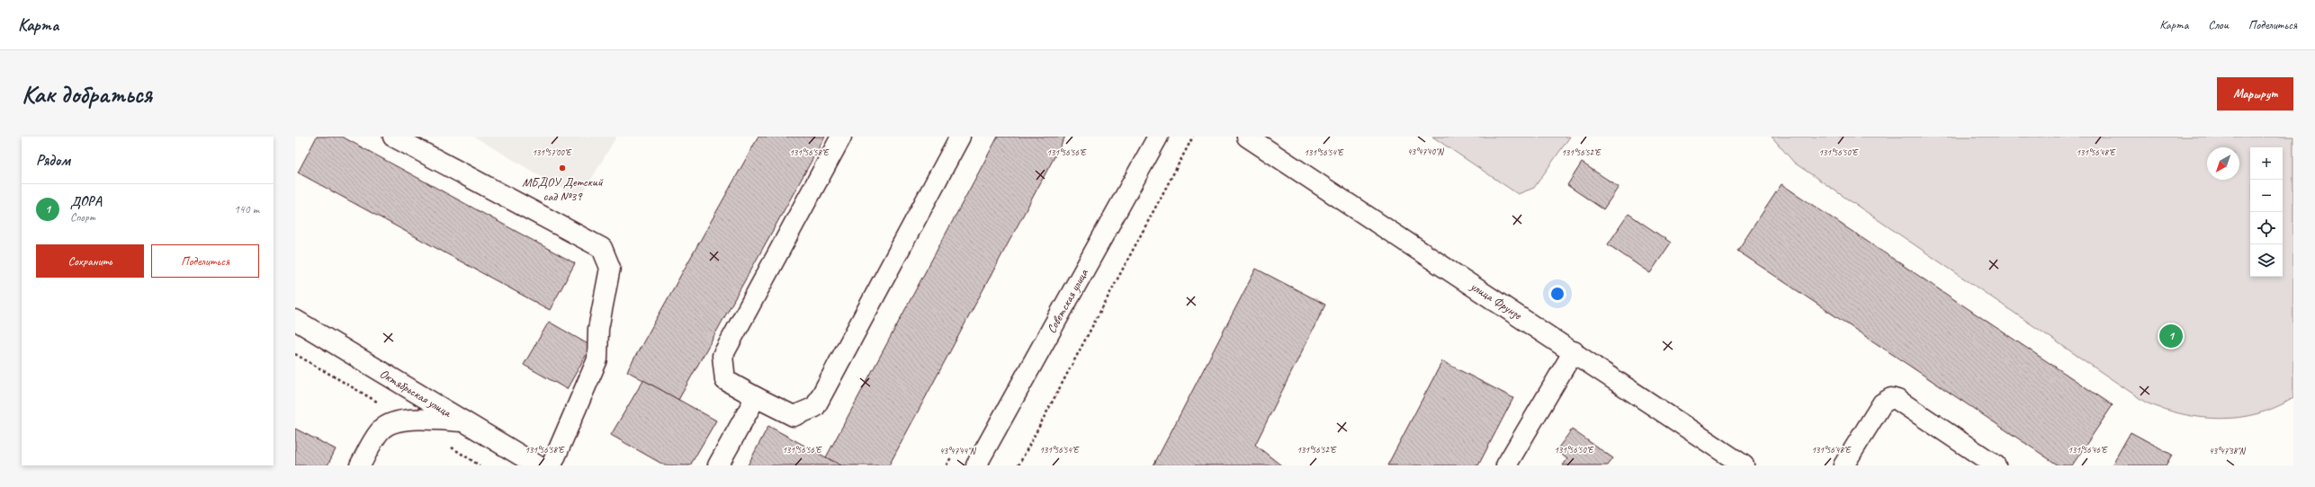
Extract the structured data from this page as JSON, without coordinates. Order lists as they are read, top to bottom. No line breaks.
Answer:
{"streets":{"street":["улица Фрунзе","Советская улица","Октябрьская улица"]},"places":["МБДОУ Детский сад №39"],"north":"bottom left","page":{"header":"Карта","nav":["Карта","Слои","Поделиться"],"buttons":["Маршрут",["Сохранить","Поделиться"]],"title":"Как добраться","heading":"Рядом","map_buttons":["+","−"],"list":[{"mark":"1","name":"ДОРА","note":"Спорт","value":"140 m"}],"pins":"1"},"coordinates":["43°47'40\"N","131°57'00\"E","131°56'58\"E","131°56'56\"E","131°56'54\"E","131°56'52\"E","131°56'50\"E","131°56'48\"E","131°56'46\"E","43°47'44\"N","43°47'38\"N"]}
